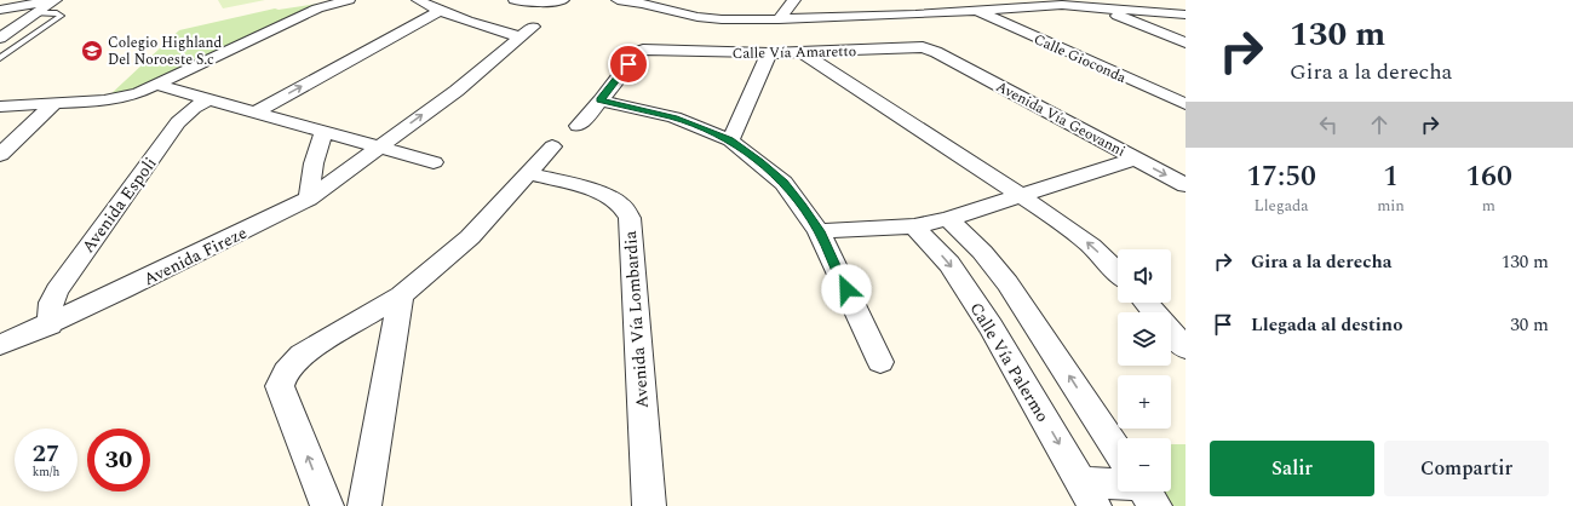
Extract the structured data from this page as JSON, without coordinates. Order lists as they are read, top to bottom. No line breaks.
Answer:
{"streets":{"street":["Calle Vía Amaretto","Calle Gioconda","Avenida Vía Geovanni","Avenida Espoli","Avenida Fireze","Avenida Vía Lombardia","Calle Vía Palermo"]},"crossings":[["Calle Vía Amaretto","Avenida Vía Geovanni"],["Avenida Espoli","Avenida Fireze"]],"places":{"school or university":["Colegio Highland Del Noroeste S.c"]},"page":{"turn":["130 m","Gira a la derecha"],"eta":["17:50","Llegada","1","min","160","m"],"list":[{"name":"Gira a la derecha","value":"130 m"},{"name":"Llegada al destino","value":"30 m"}],"map_buttons":["+","−"],"speed":"27 km/h","limit":"30","buttons":["Salir","Compartir"]}}
